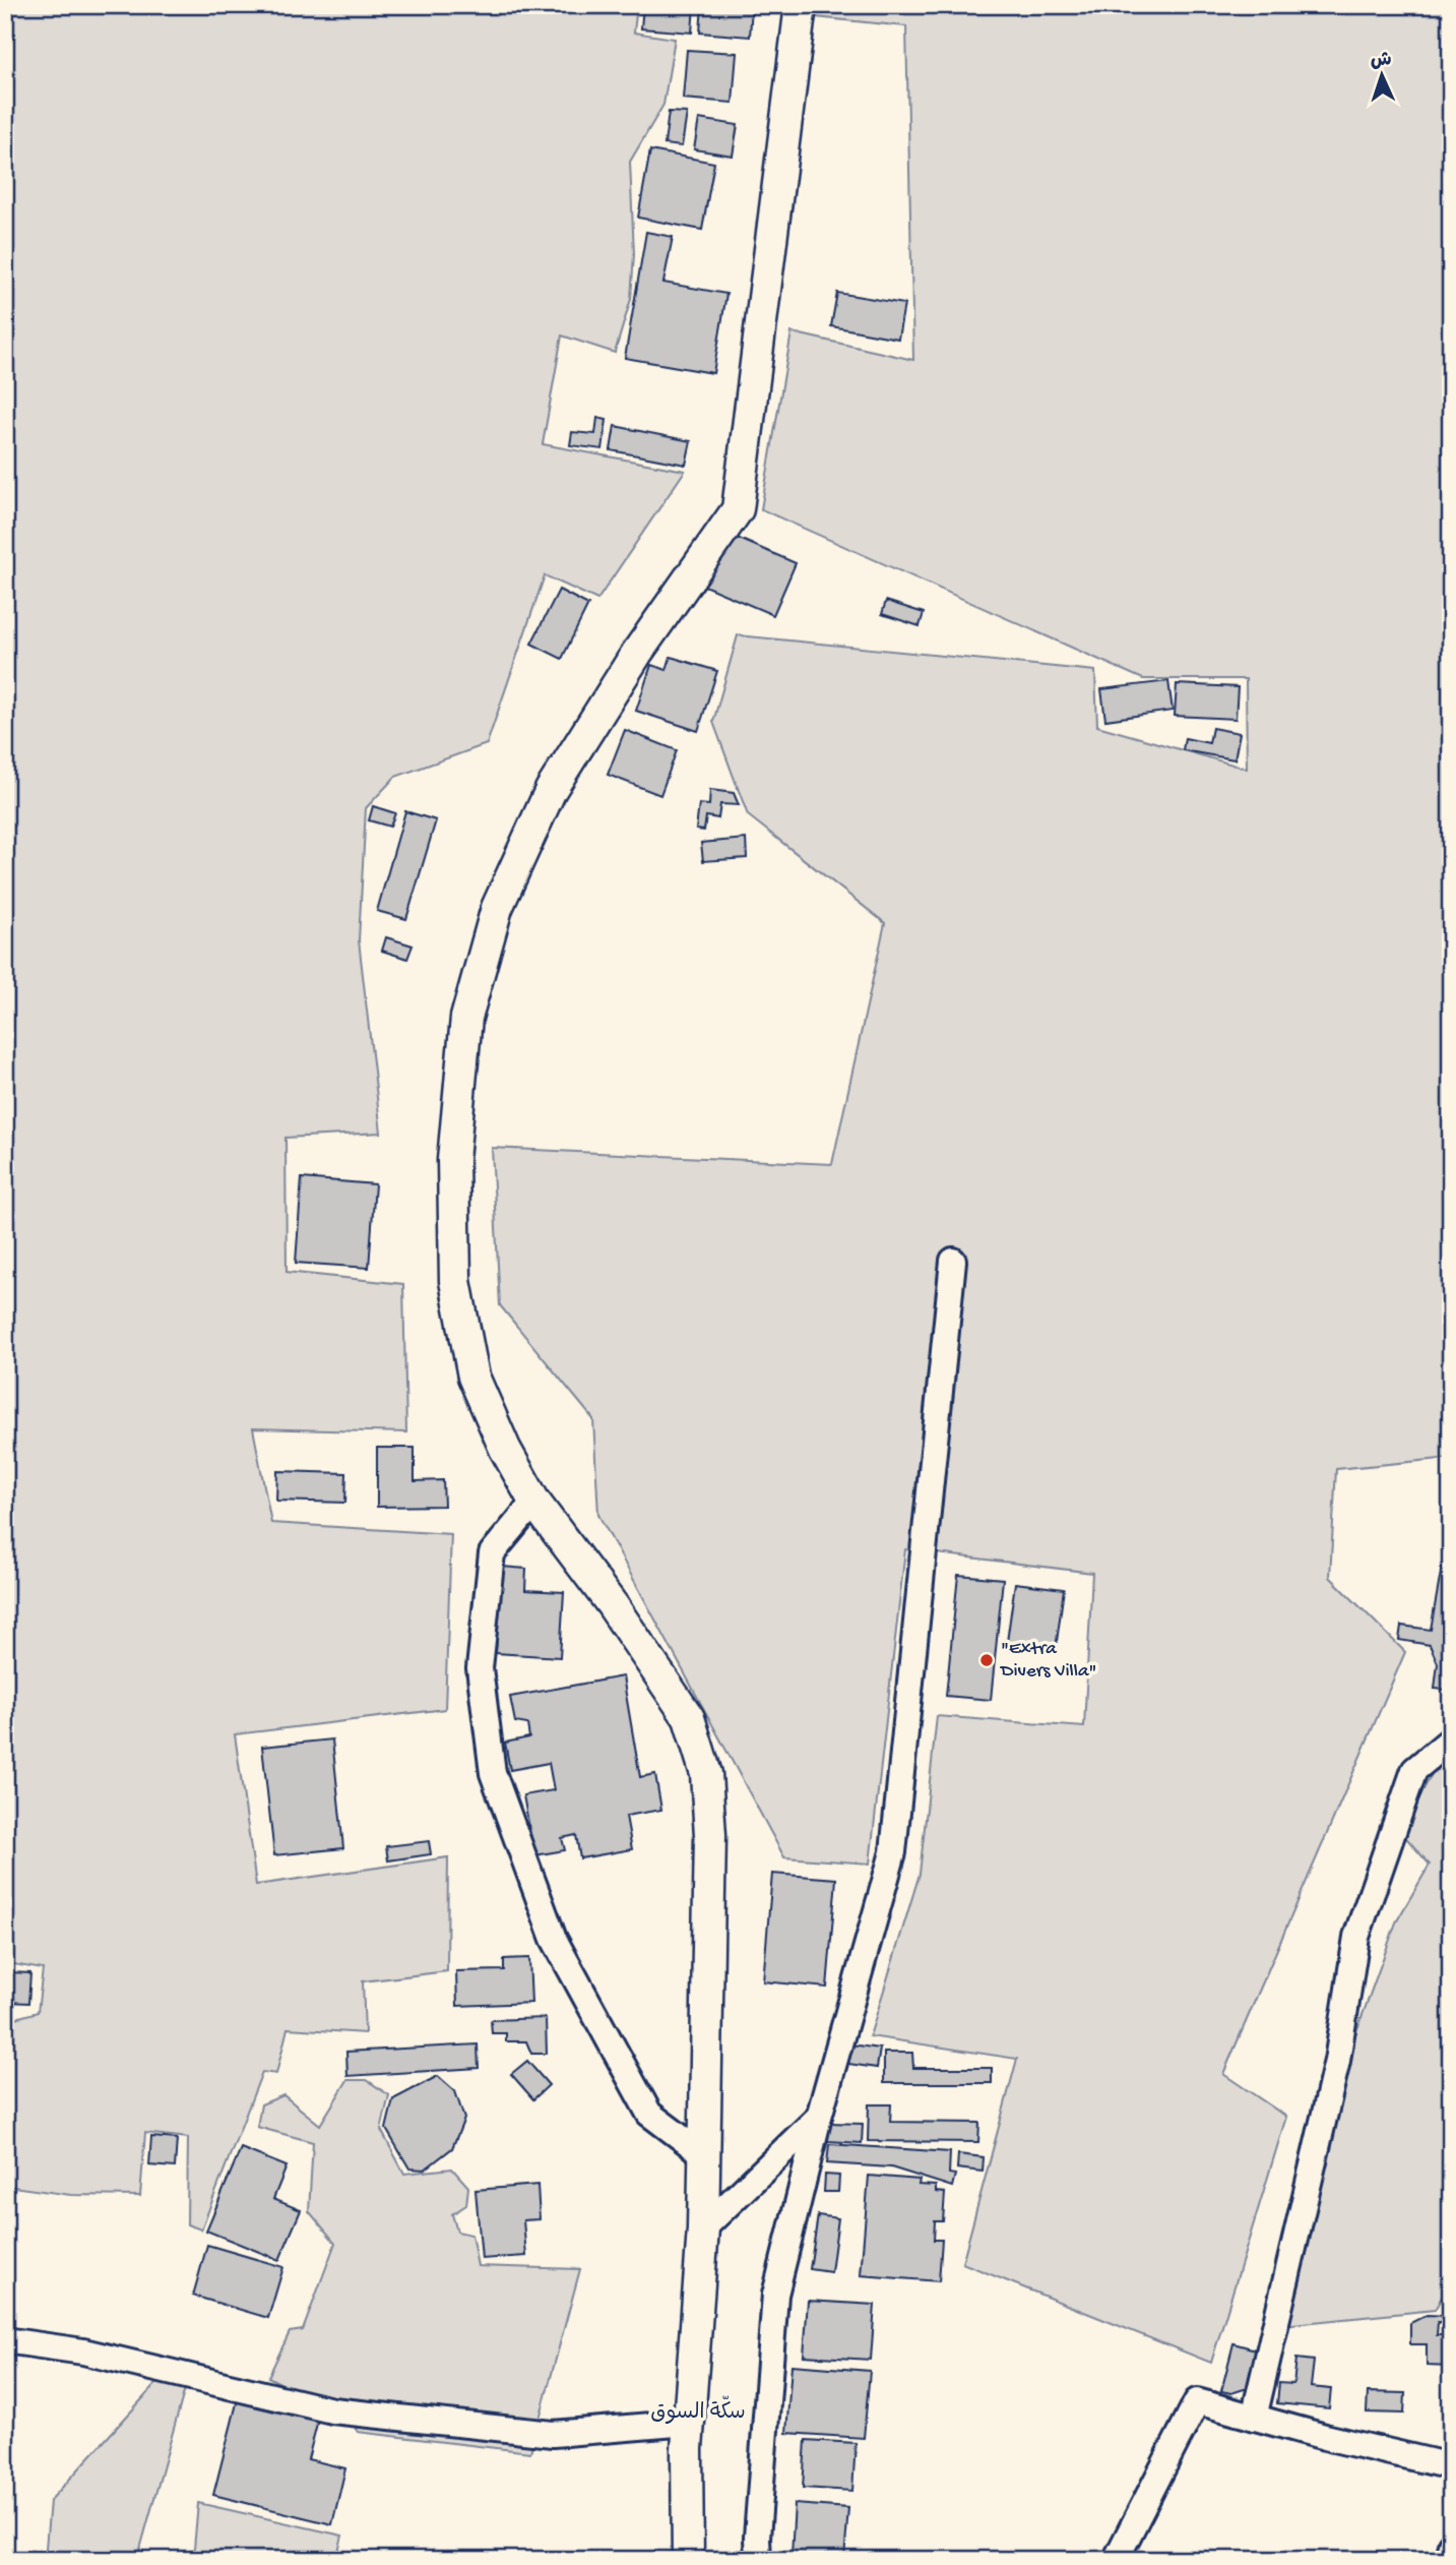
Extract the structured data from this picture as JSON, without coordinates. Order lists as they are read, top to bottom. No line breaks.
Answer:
{"districts":["سكّة السوق"],"places":["\"Extra Divers Villa\""],"north":"top"}
